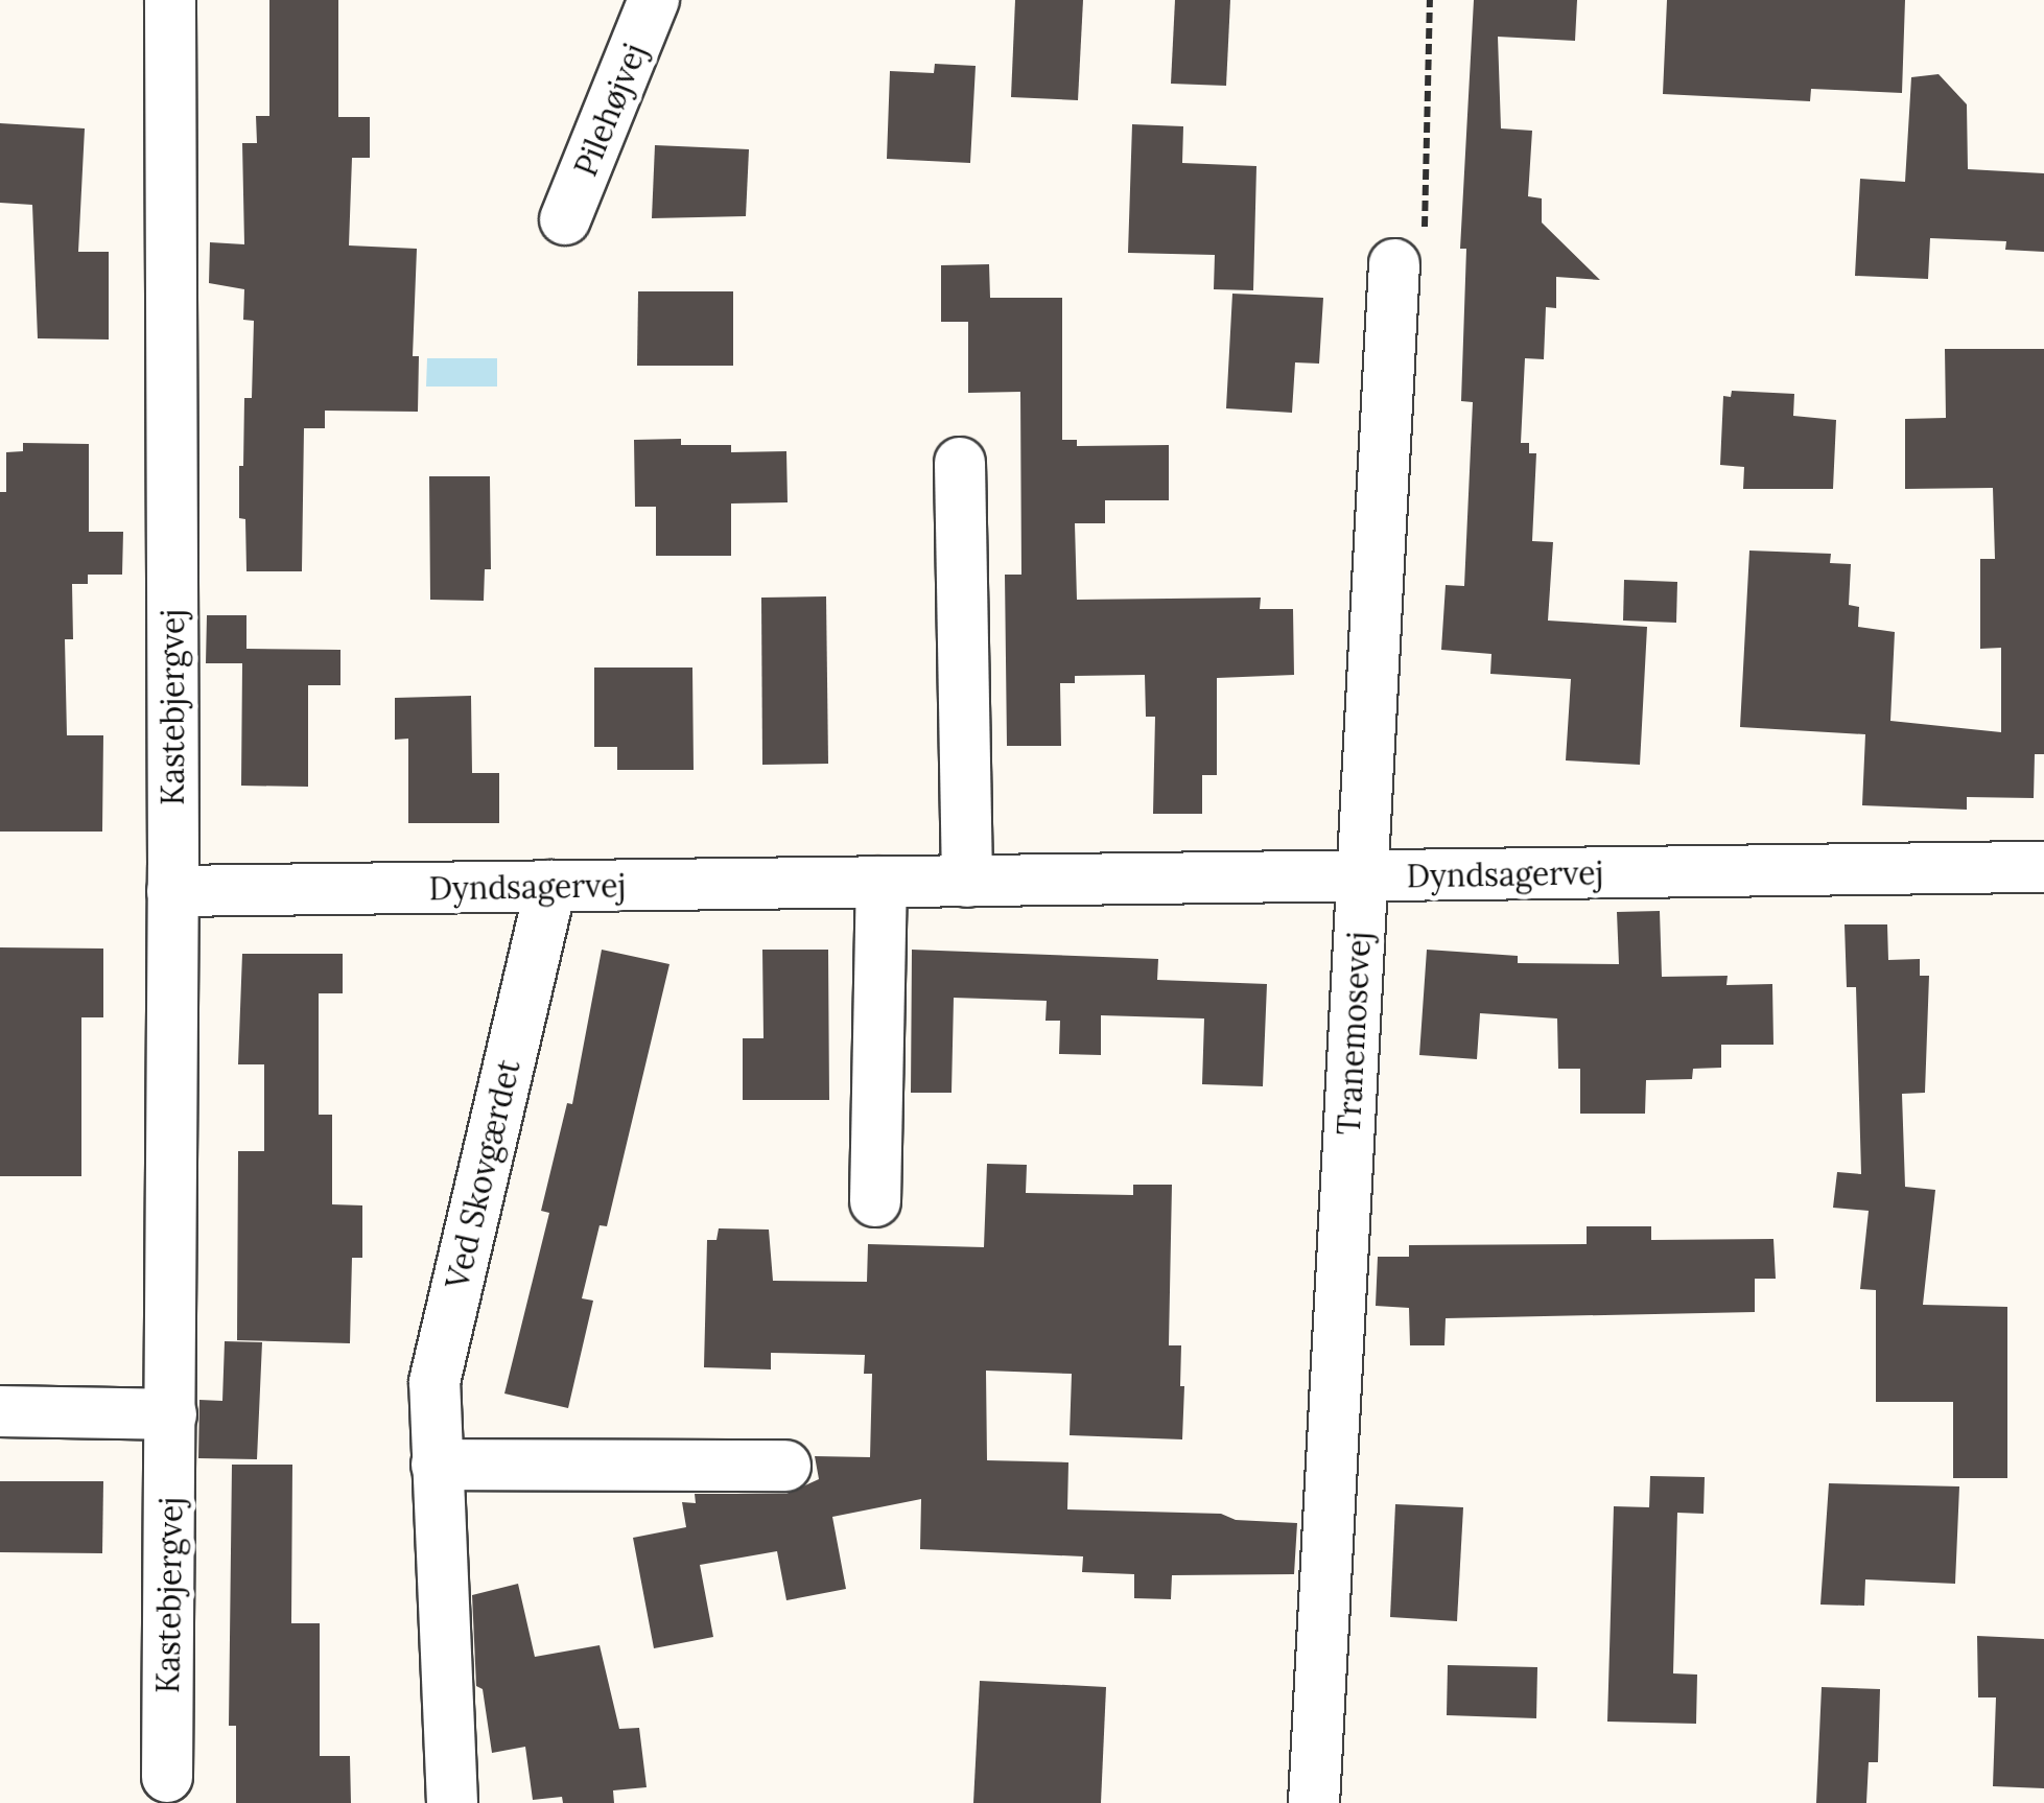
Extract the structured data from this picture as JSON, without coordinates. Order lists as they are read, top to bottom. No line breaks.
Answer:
{"streets":{"street":["Pilehøjvej","Kastebjergvej","Dyndsagervej","Tranemosevej","Ved Skovgærdet"]},"crossings":[["Kastebjergvej","Dyndsagervej"],["Dyndsagervej","Tranemosevej"],["Dyndsagervej","Ved Skovgærdet"]]}
